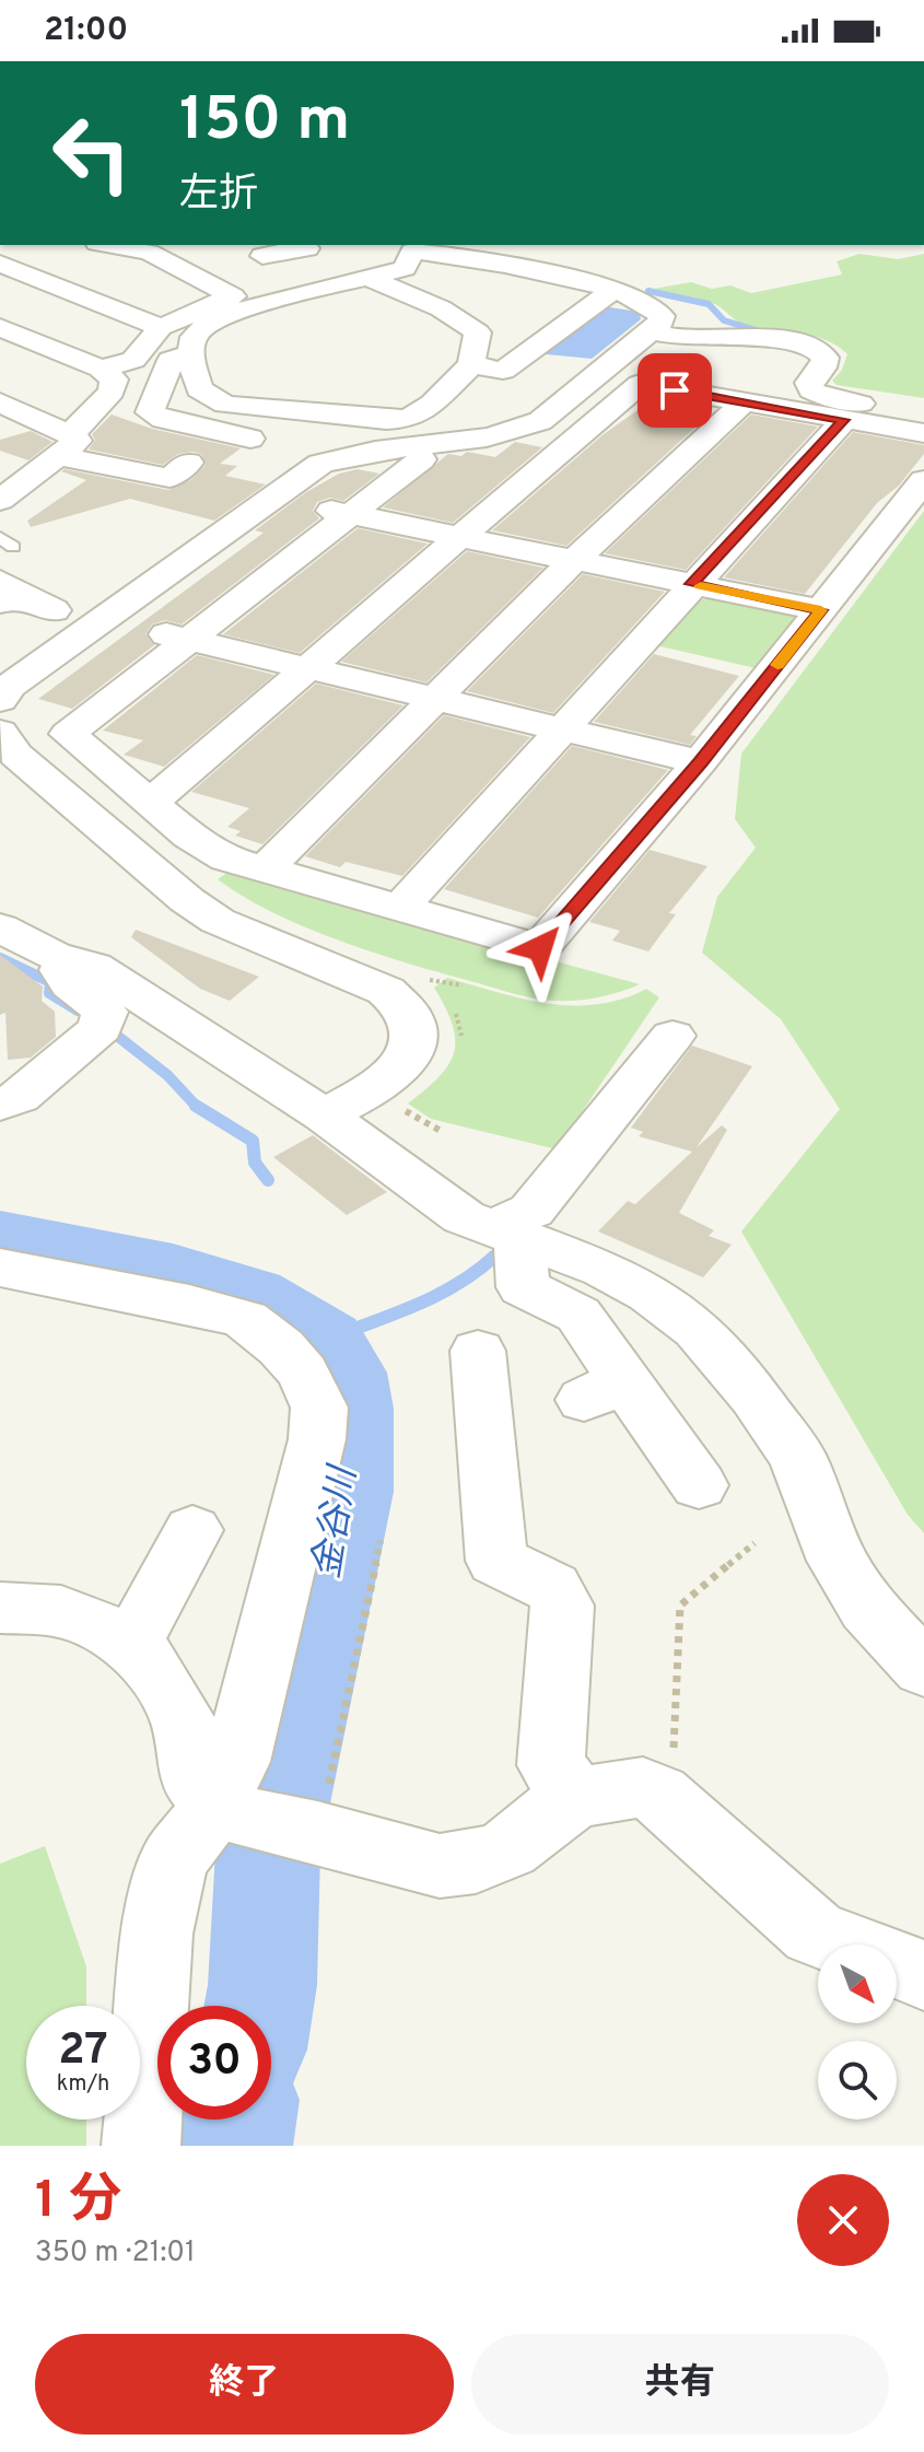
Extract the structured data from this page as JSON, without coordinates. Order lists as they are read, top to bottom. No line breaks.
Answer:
{"water":["金谷川"],"north":"bottom right","page":{"status":"21:00","turn":["150 m","左折"],"speed":"27 km/h","limit":"30","heading":["1 分","350 m · 21:01"],"buttons":["終了","共有"]}}
